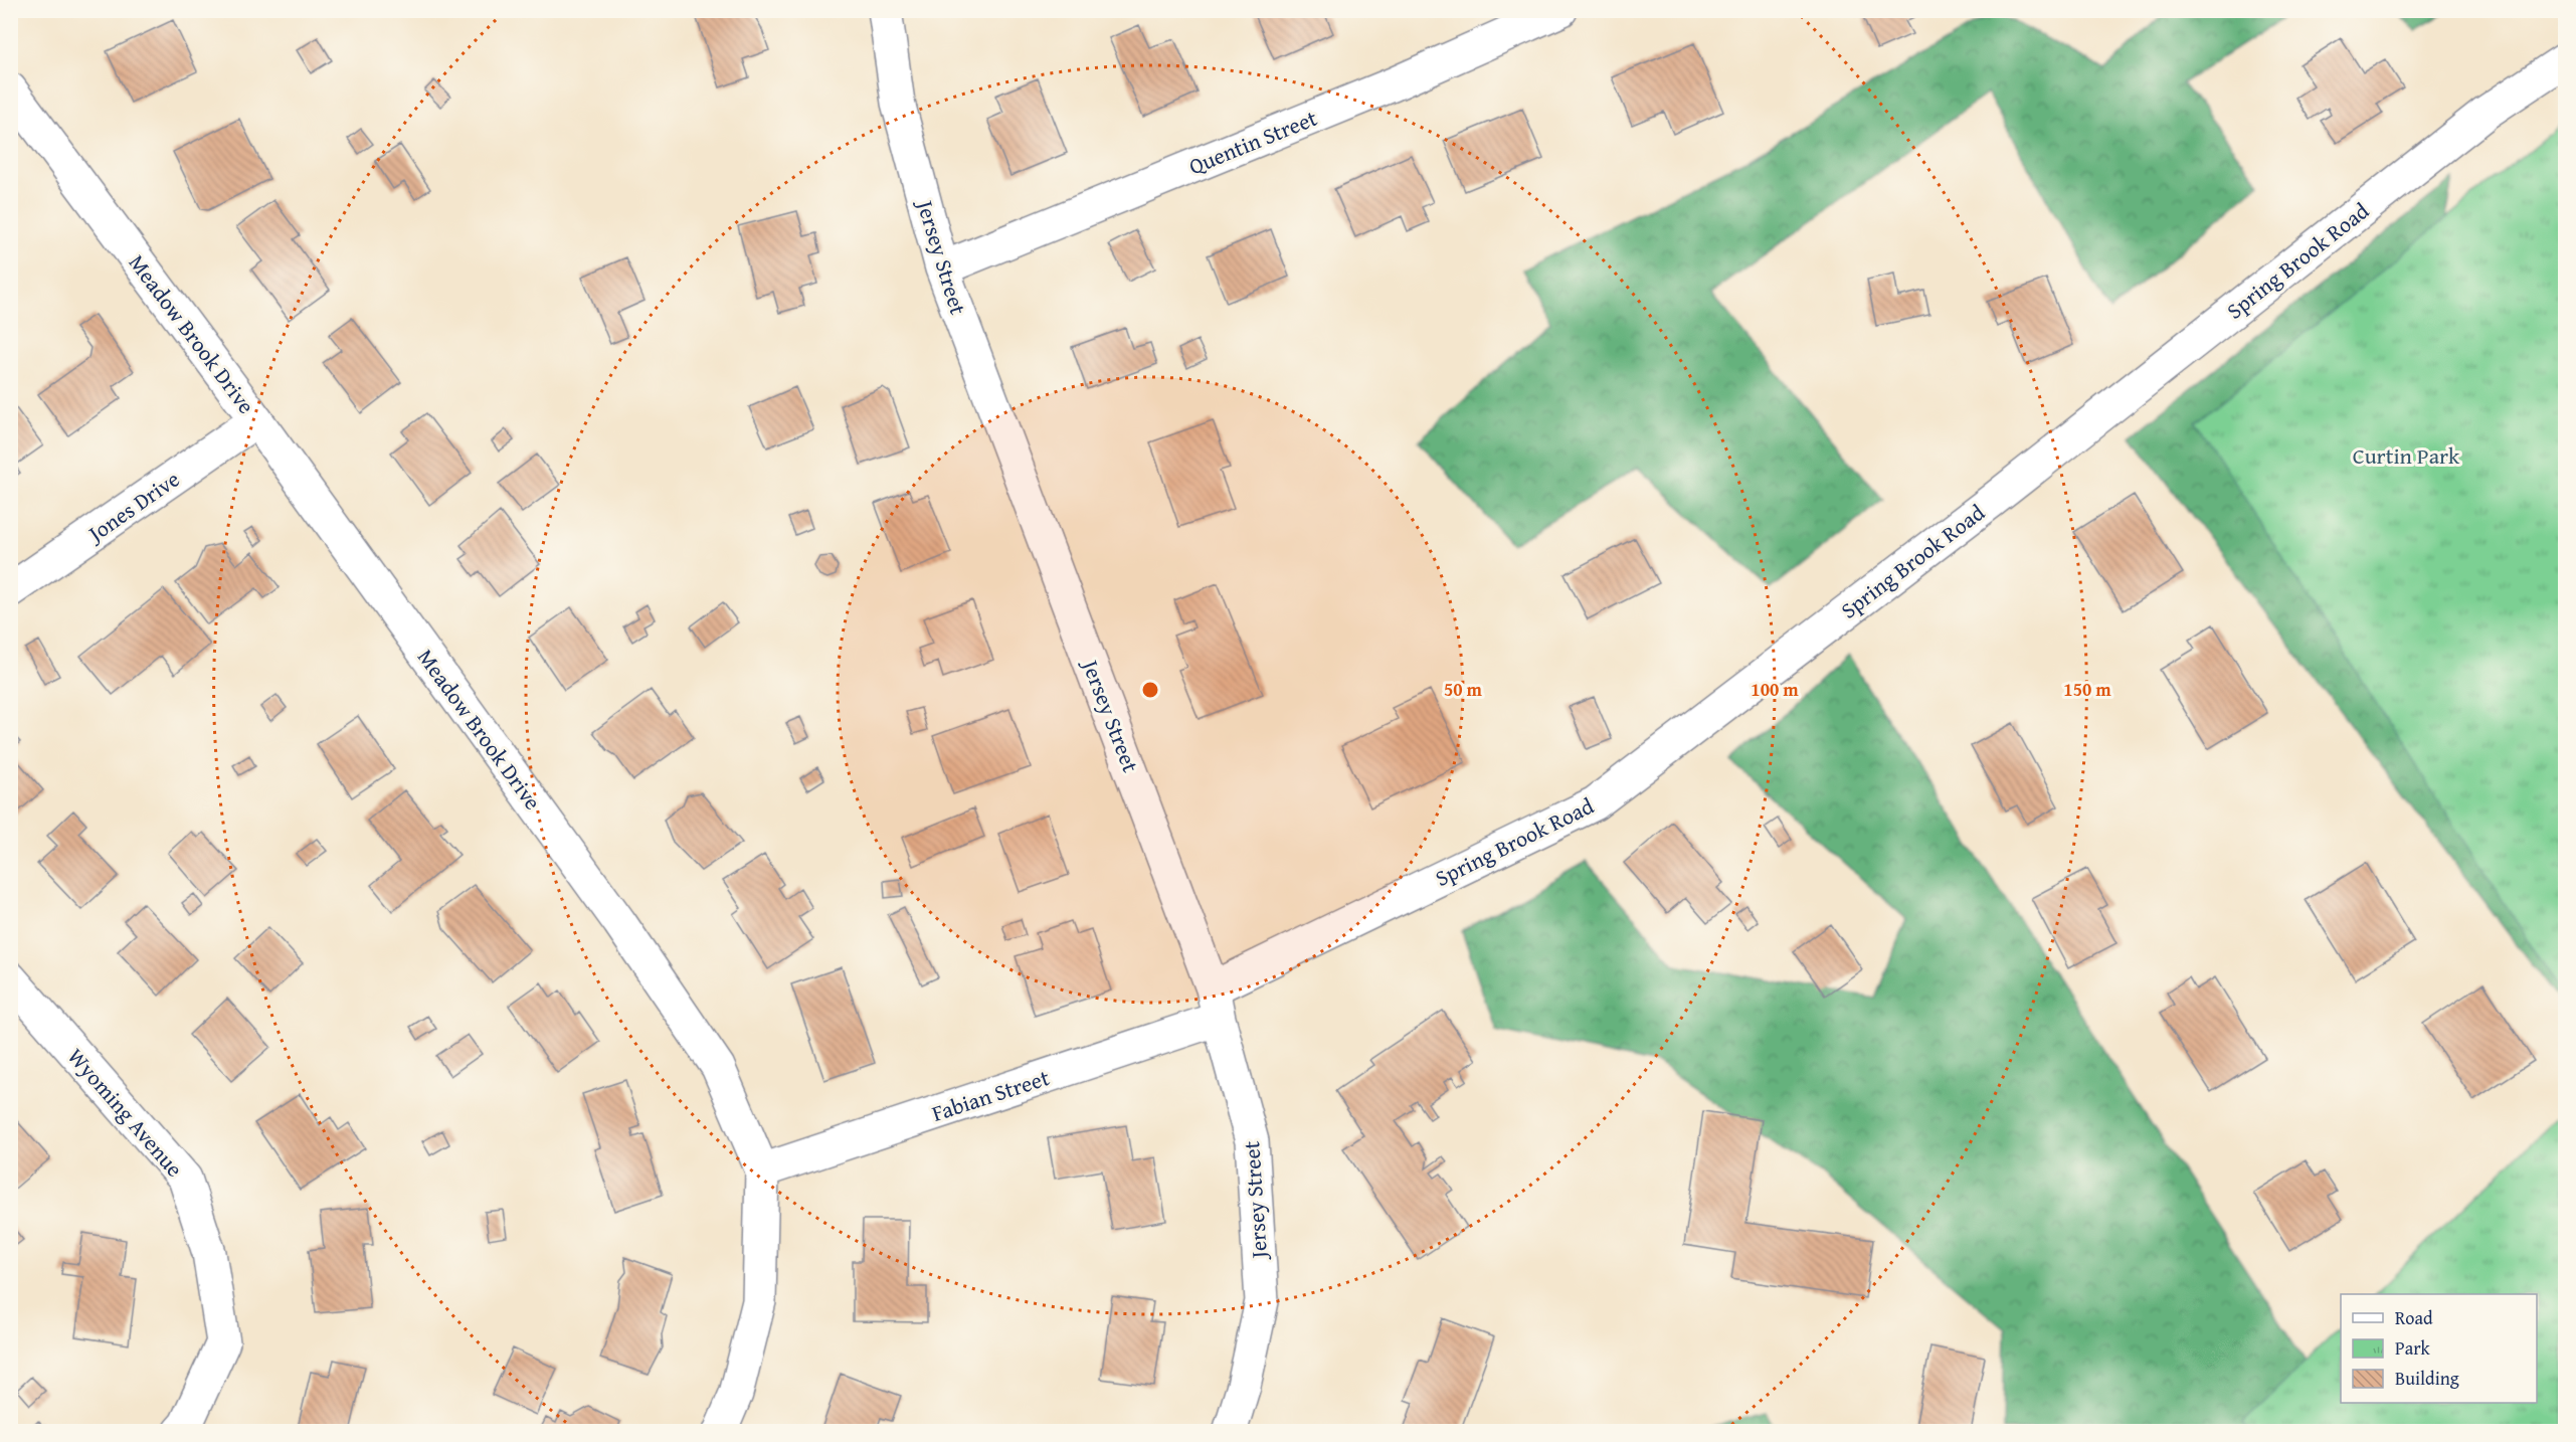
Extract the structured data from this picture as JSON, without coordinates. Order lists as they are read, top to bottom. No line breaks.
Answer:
{"streets":{"street":["Quentin Street","Jersey Street","Spring Brook Road","Meadow Brook Drive","Jones Drive","Fabian Street","Wyoming Avenue"]},"crossings":[["Quentin Street","Jersey Street"],["Jersey Street","Spring Brook Road"],["Jersey Street","Fabian Street"],["Spring Brook Road","Fabian Street"],["Meadow Brook Drive","Jones Drive"],["Meadow Brook Drive","Fabian Street"]],"parks":["Curtin Park"],"legend":["Road","Park","Building"],"rings":["50 m","100 m","150 m"]}
